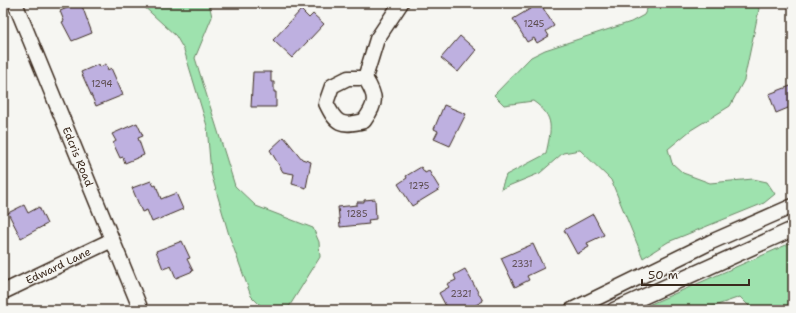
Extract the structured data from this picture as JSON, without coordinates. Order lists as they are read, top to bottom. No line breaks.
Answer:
{"streets":{"street":["Edcris Road","Edward Lane"]},"crossings":[["Edcris Road","Edward Lane"]],"house_numbers":["1245","1294","1275","1285","2331","2321"],"scale_bar":"50 m"}
